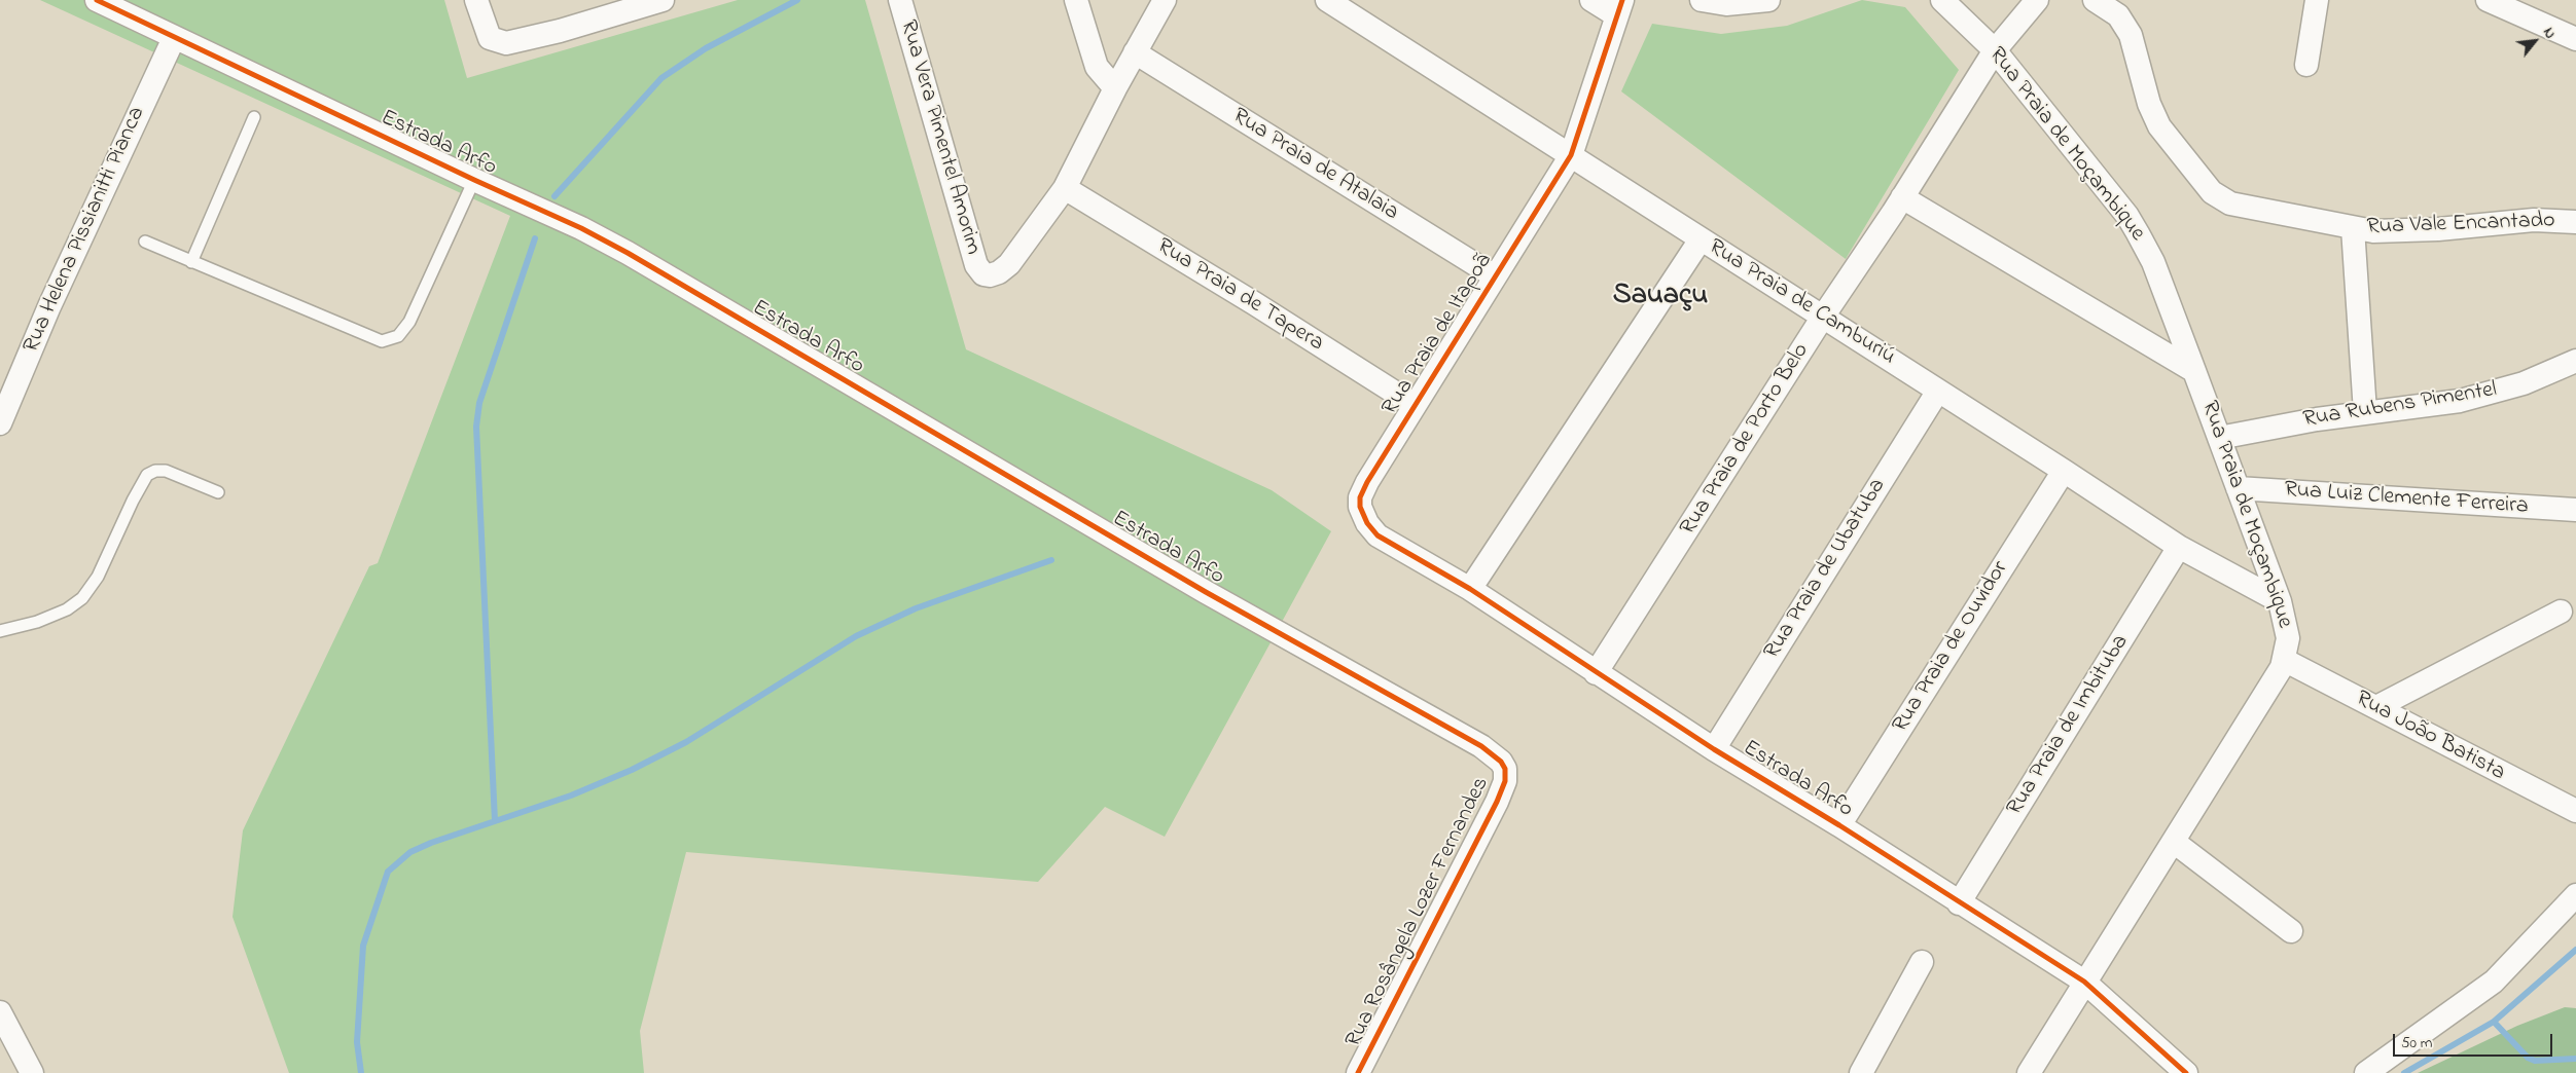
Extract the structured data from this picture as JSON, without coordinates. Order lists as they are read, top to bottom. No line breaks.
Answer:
{"streets":{"street":["Rua Vera Pimentel Amorim","Estrada Arfo","Rua Praia de Moçambique","Rua Praia de Atalaia","Rua Vale Encantado","Rua Helena Pissianitti Pianca","Rua Praia de Tapera","Rua Praia de Camburiú","Rua Praia de Itapoã","Rua Rubens Pimentel","Rua Praia de Porto Belo","Rua Luiz Clemente Ferreira","Rua Praia de Ubatuba","Rua Praia de Ouvidor","Rua Praia de Imbituba","Rua João Batista","Rua Rosângela Lozer Fernandes"]},"crossings":[["Rua Vera Pimentel Amorim","Rua Praia de Tapera"],["Estrada Arfo","Rua Praia de Moçambique"],["Estrada Arfo","Rua Helena Pissianitti Pianca"],["Estrada Arfo","Rua Praia de Itapoã"],["Estrada Arfo","Rua Praia de Porto Belo"],["Estrada Arfo","Rua Praia de Ubatuba"],["Estrada Arfo","Rua Praia de Ouvidor"],["Estrada Arfo","Rua Praia de Imbituba"],["Estrada Arfo","Rua Rosângela Lozer Fernandes"],["Rua Praia de Moçambique","Rua Praia de Camburiú"],["Rua Praia de Moçambique","Rua Rubens Pimentel"],["Rua Praia de Moçambique","Rua Praia de Porto Belo"],["Rua Praia de Moçambique","Rua Luiz Clemente Ferreira"],["Rua Praia de Moçambique","Rua João Batista"],["Rua Praia de Atalaia","Rua Praia de Itapoã"],["Rua Praia de Tapera","Rua Praia de Itapoã"],["Rua Praia de Camburiú","Rua Praia de Itapoã"],["Rua Praia de Camburiú","Rua Praia de Porto Belo"],["Rua Praia de Camburiú","Rua Praia de Ubatuba"],["Rua Praia de Camburiú","Rua Praia de Ouvidor"],["Rua Praia de Camburiú","Rua Praia de Imbituba"]],"districts":["Sauaçu"],"scale_bar":"50 m","north":"top right"}
